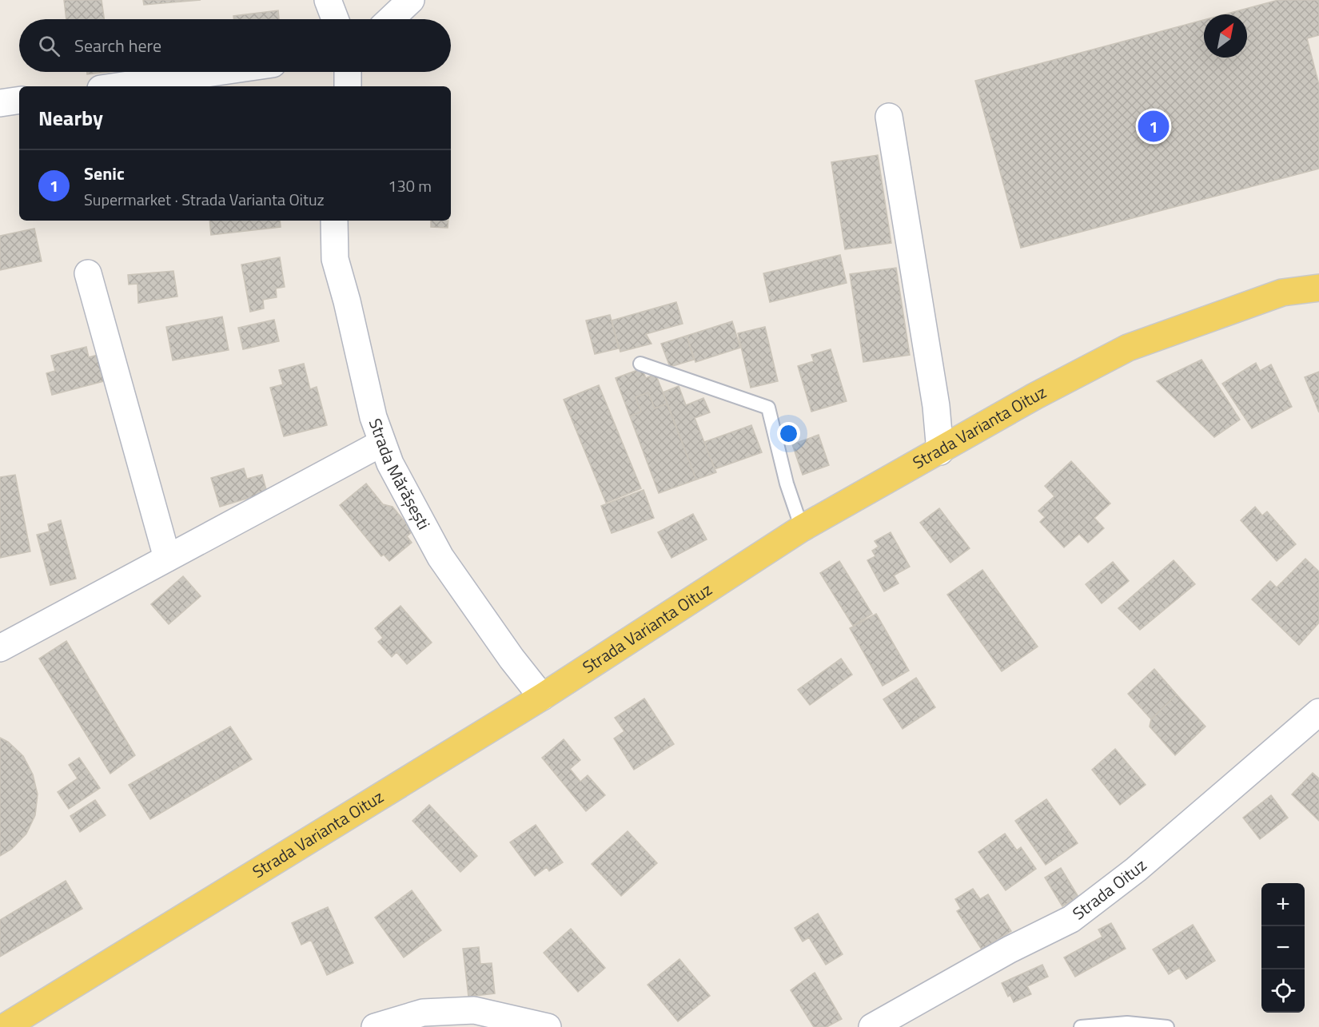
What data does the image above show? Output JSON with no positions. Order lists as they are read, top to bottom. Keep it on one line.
{"streets":{"main road":["Strada Varianta Oituz"],"street":["Strada Mărășești","Strada Oituz"]},"crossings":[["Strada Varianta Oituz","Strada Mărășești"]],"north":"top right","page":{"search":"Search here","heading":"Nearby","pins":"1","list":[{"mark":"1","name":"Senic","note":"Supermarket · Strada Varianta Oituz","value":"130 m"}],"map_buttons":["+","−"]}}
